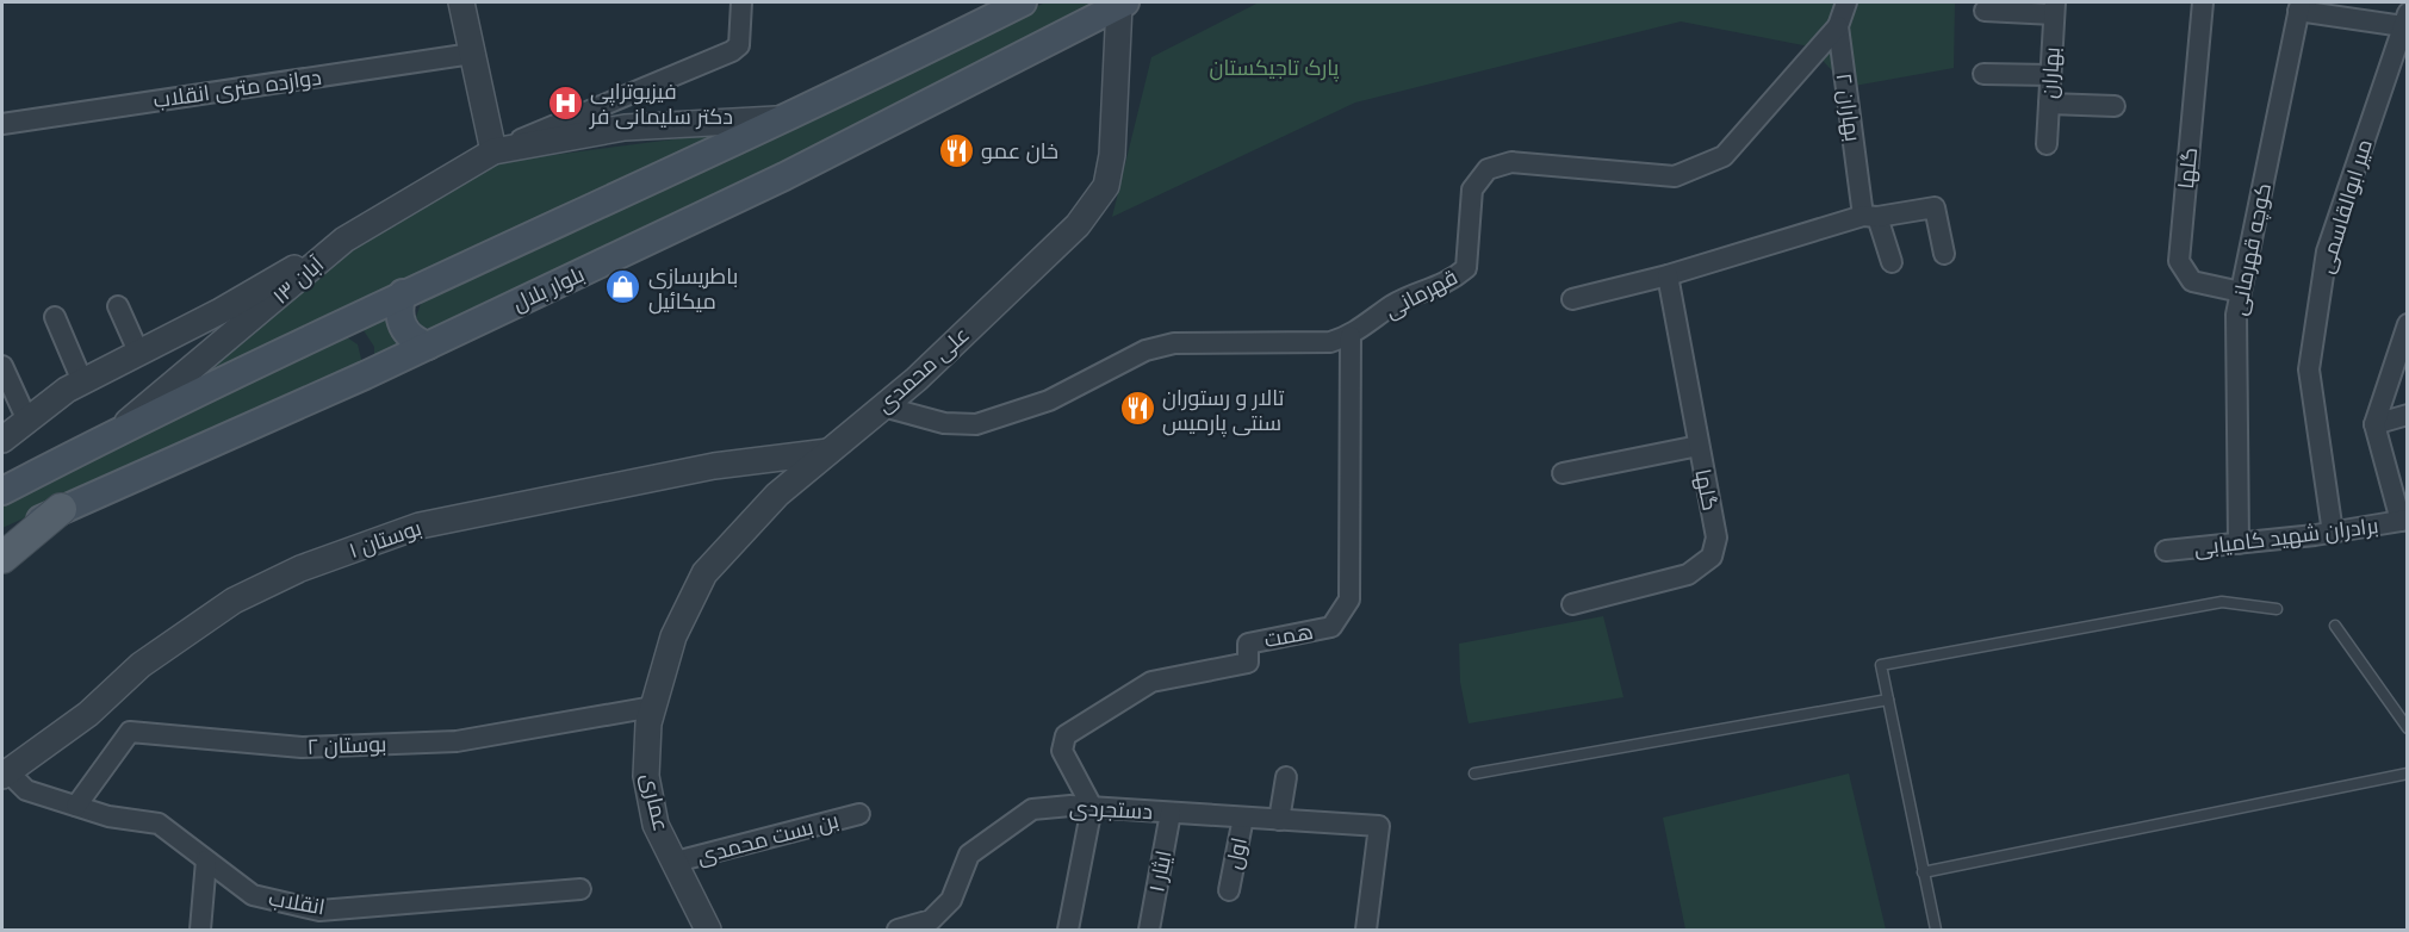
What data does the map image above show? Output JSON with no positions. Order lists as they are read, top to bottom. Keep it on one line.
{"streets":{"main road":["بلوار بلال"],"street":["بهاران","دوازده متری انقلاب","بهاران ۲","گلها","میر ابوالقاسمی","کوچه قهرمانی","۱۳ آبان","قهرمانی","علی محمدی","برادران شهید کامیابی","بوستان ۱","همت","بوستان ۲","عماری","دستجردی","بن بست محمدی","اول","۱ ایثار","انقلاب"]},"crossings":[["بهاران ۲","قهرمانی"],["گلها","کوچه قهرمانی"],["میر ابوالقاسمی","برادران شهید کامیابی"],["کوچه قهرمانی","برادران شهید کامیابی"],["بلوار بلال","علی محمدی"],["قهرمانی","علی محمدی"],["قهرمانی","همت"],["علی محمدی","بوستان ۱"],["علی محمدی","بوستان ۲"],["علی محمدی","عماری"],["بوستان ۱","انقلاب"],["همت","دستجردی"],["بوستان ۲","عماری"],["بوستان ۲","انقلاب"],["عماری","بن بست محمدی"],["دستجردی","اول"],["دستجردی","۱ ایثار"]],"parks":["پارک تاجیکستان"],"places":{"hospital":["فیزیوتراپی دکتر سلیمانی فر"],"restaurant":["خان عمو","تالار و رستوران سنتی پارمیس"],"shop":["باطریسازی میکائیل"]}}
